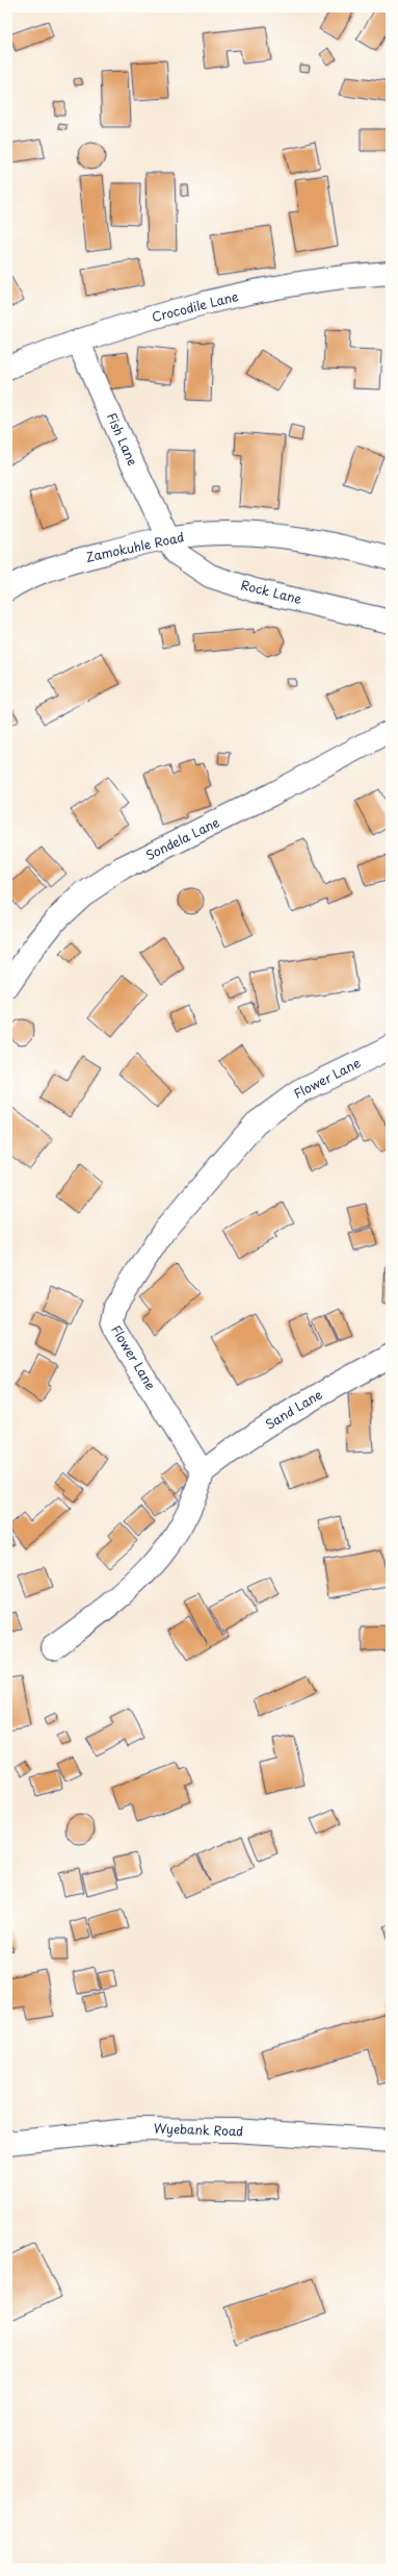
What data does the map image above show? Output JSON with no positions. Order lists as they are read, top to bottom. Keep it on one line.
{"streets":{"street":["Crocodile Lane","Fish Lane","Zamokuhle Road","Rock Lane","Sondela Lane","Flower Lane","Sand Lane","Wyebank Road"]},"crossings":[["Crocodile Lane","Fish Lane"],["Fish Lane","Zamokuhle Road"],["Fish Lane","Rock Lane"],["Zamokuhle Road","Rock Lane"],["Flower Lane","Sand Lane"]]}
